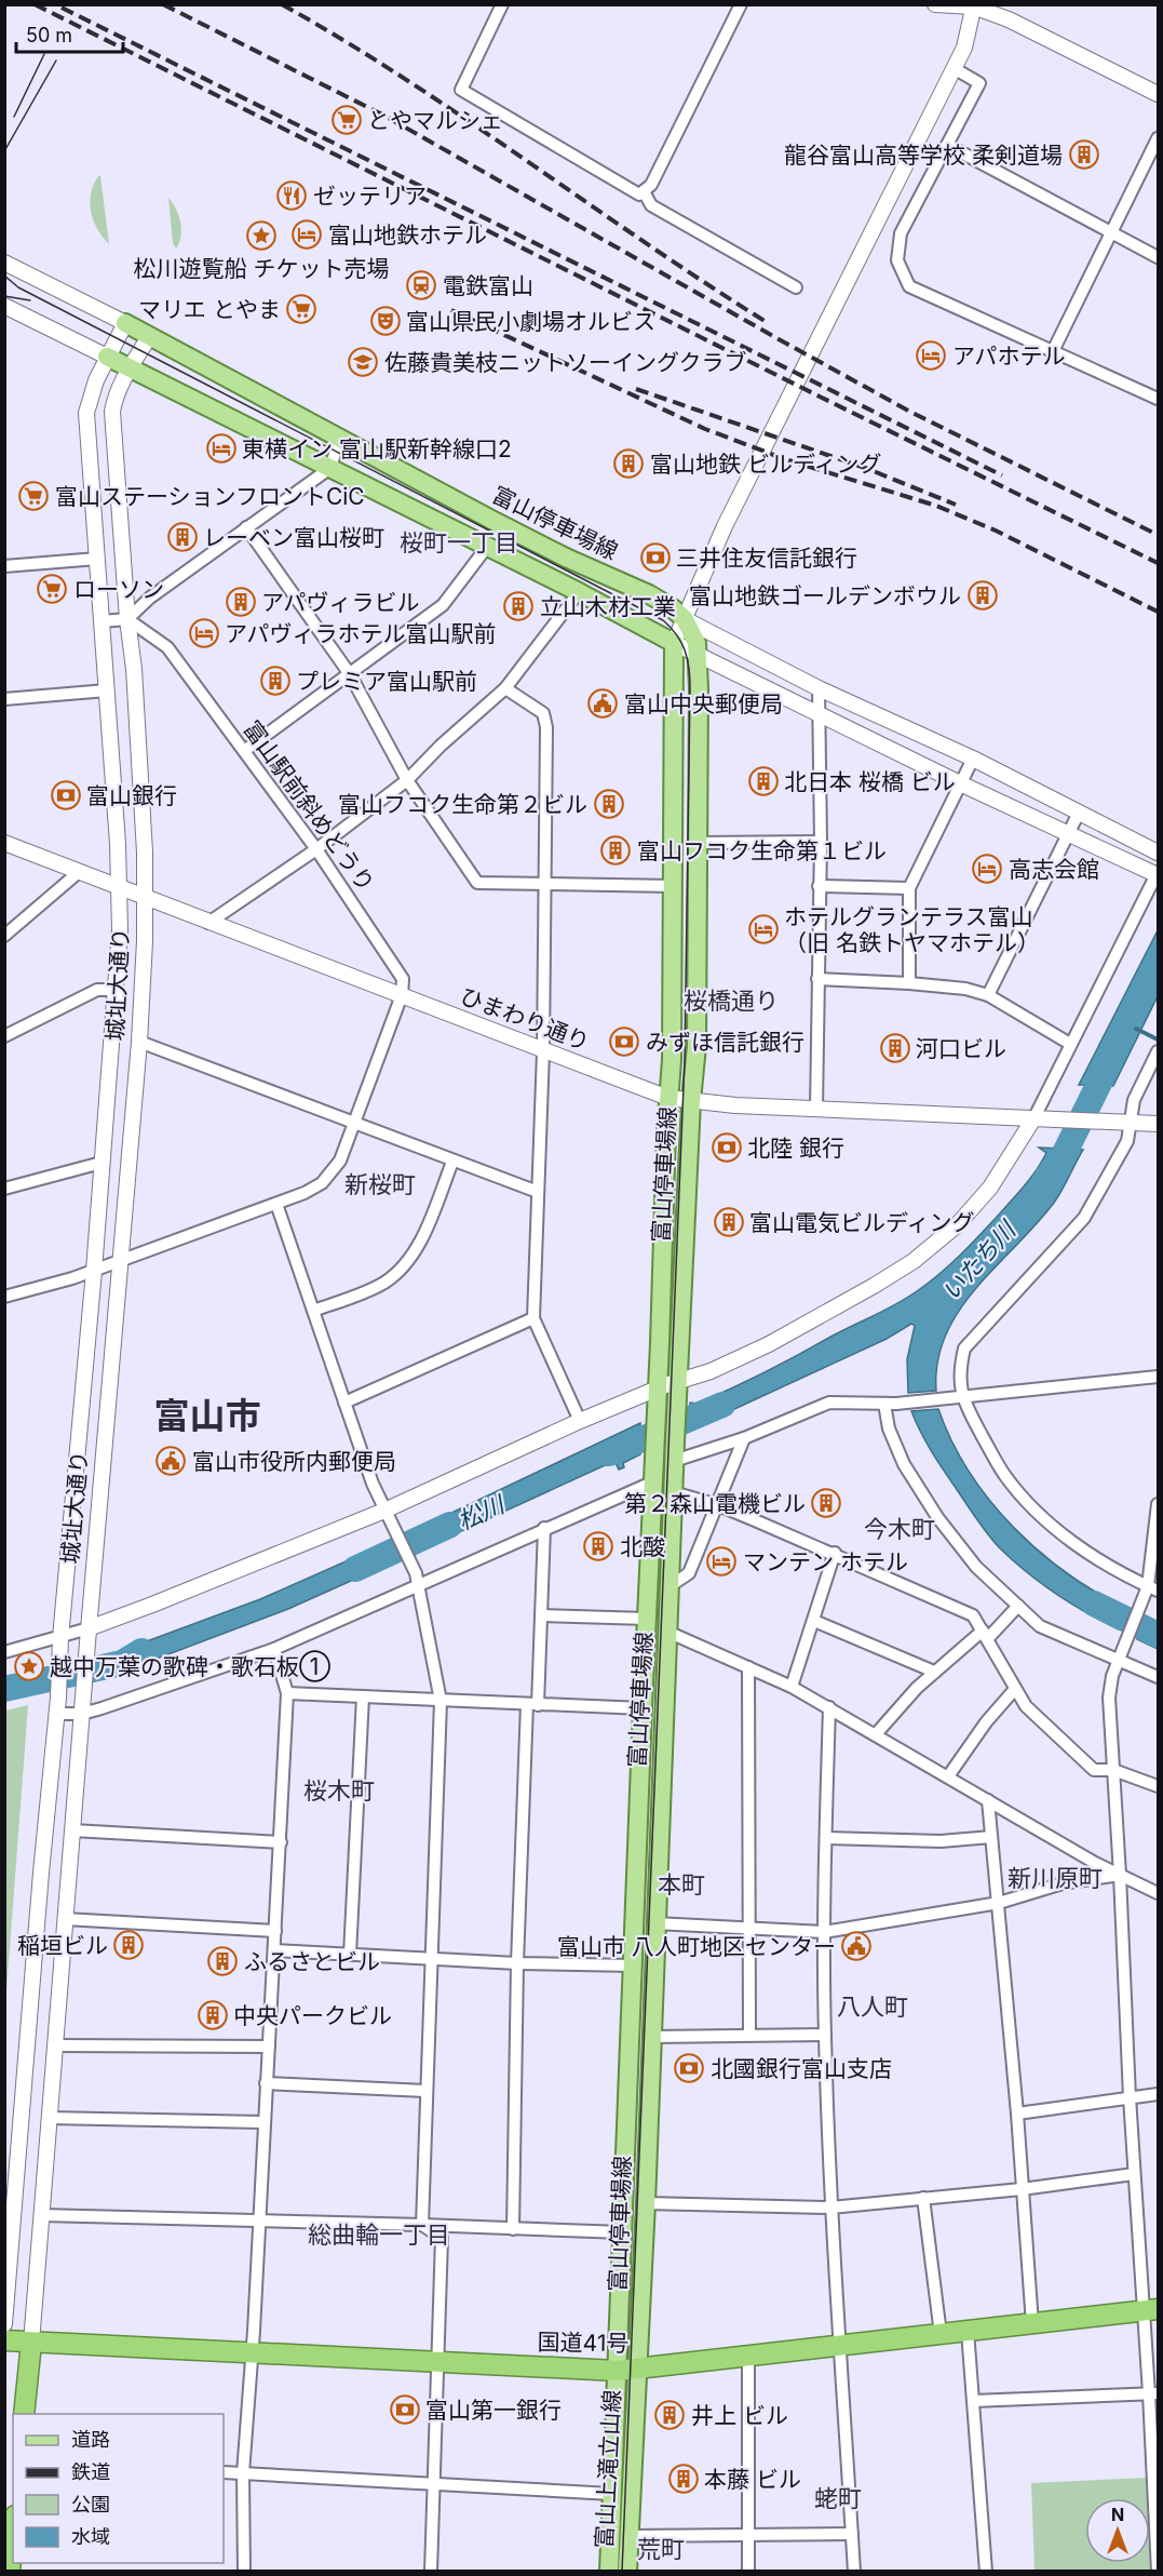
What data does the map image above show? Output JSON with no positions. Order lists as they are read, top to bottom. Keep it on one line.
{"streets":{"highway":["国道41号"],"main road":["富山停車場線","富山上滝立山線"],"street":["富山駅前斜めどうり","城址大通り","ひまわり通り"]},"crossings":[["富山停車場線","城址大通り"],["富山停車場線","ひまわり通り"],["富山停車場線","国道41号"],["富山停車場線","富山上滝立山線"],["富山駅前斜めどうり","城址大通り"],["富山駅前斜めどうり","ひまわり通り"],["城址大通り","ひまわり通り"],["城址大通り","国道41号"],["国道41号","富山上滝立山線"]],"districts":["桜町一丁目","桜橋通り","新桜町","富山市","今木町","桜木町","新川原町","本町","八人町","総曲輪一丁目","蛯町","荒町"],"water":["いたち川","松川"],"places":{"supermarket":["とやマルシェ","マリエ とやま","富山ステーションフロントCiC","ローソン"],"building":["龍谷富山高等学校 柔剣道場","富山地鉄 ビルディング","レーベン富山桜町","富山地鉄ゴールデンボウル","アパヴィラビル","立山木材工業","プレミア富山駅前","北日本 桜橋 ビル","富山フコク生命第２ビル","富山フコク生命第１ビル","河口ビル","富山電気ビルディング","第２森山電機ビル","北酸","稲垣ビル","ふるさとビル","中央パークビル","井上 ビル","本藤 ビル"],"restaurant":["ゼッテリア"],"hotel":["富山地鉄ホテル","アパホテル","東横イン 富山駅新幹線口2","アパヴィラホテル富山駅前","高志会館","ホテルグランテラス富山 （旧 名鉄トヤマホテル）","マンテン ホテル"],"place":["松川遊覧船 チケット売場","越中万葉の歌碑・歌石板①"],"station":["電鉄富山"],"theatre":["富山県民小劇場オルビス"],"school or university":["佐藤貴美枝ニットソーイングクラブ"],"bank":["三井住友信託銀行","富山銀行","みずほ信託銀行","北陸 銀行","北國銀行富山支店","富山第一銀行"],"public building":["富山中央郵便局","富山市役所内郵便局","富山市 八人町地区センター"]},"legend":["道路","鉄道","公園","水域"],"scale_bar":"50 m","north":"top"}
